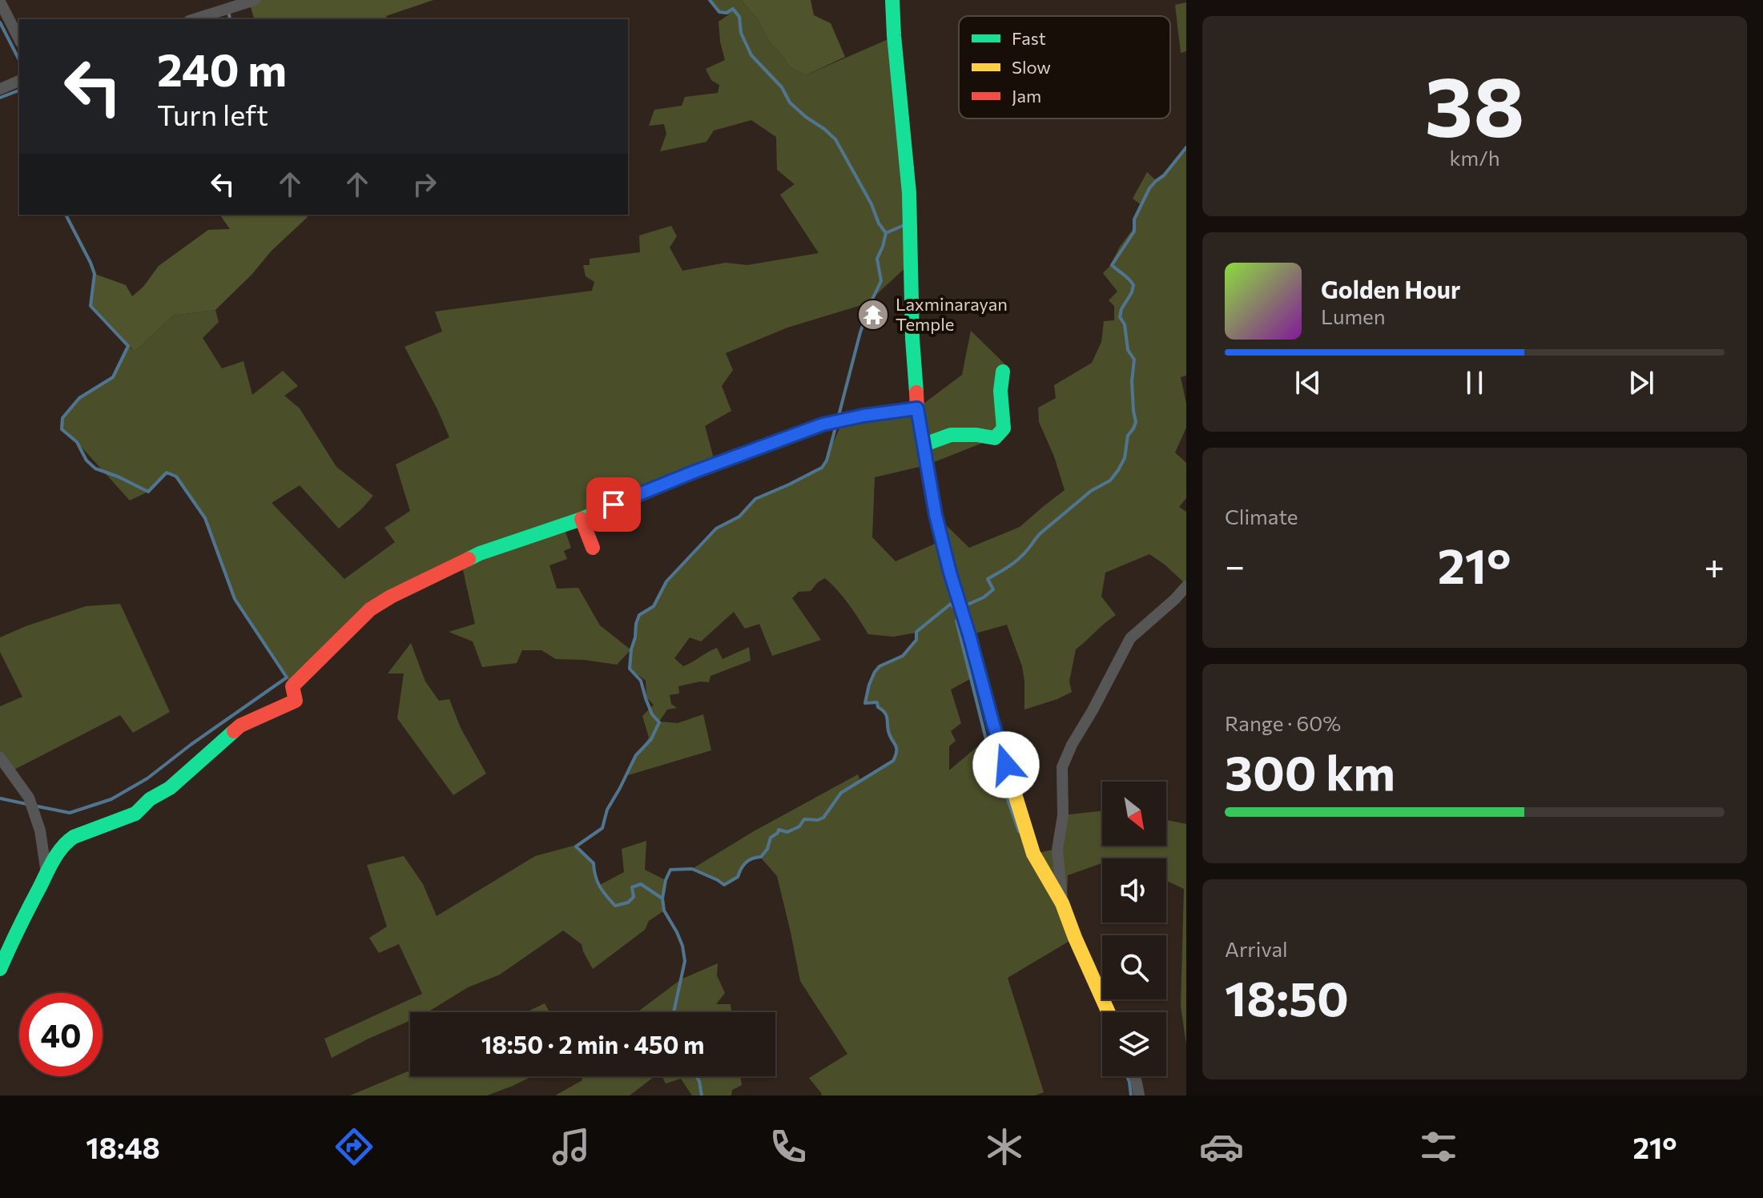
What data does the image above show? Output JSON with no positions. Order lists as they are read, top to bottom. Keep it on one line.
{"places":{"temple":["Laxminarayan Temple"]},"legend":["Fast","Slow","Jam"],"north":"bottom right","page":{"tile":[["38","km/h"],"Climate",["Range · 60%","300 km"],["Arrival","18:50"]],"turn":["240 m","Turn left"],"song":["Golden Hour","Lumen"],"heat":["−","21°","+"],"limit":"40","trip":"18:50 · 2 min · 450 m","tabs":["18:48","21°"]}}
